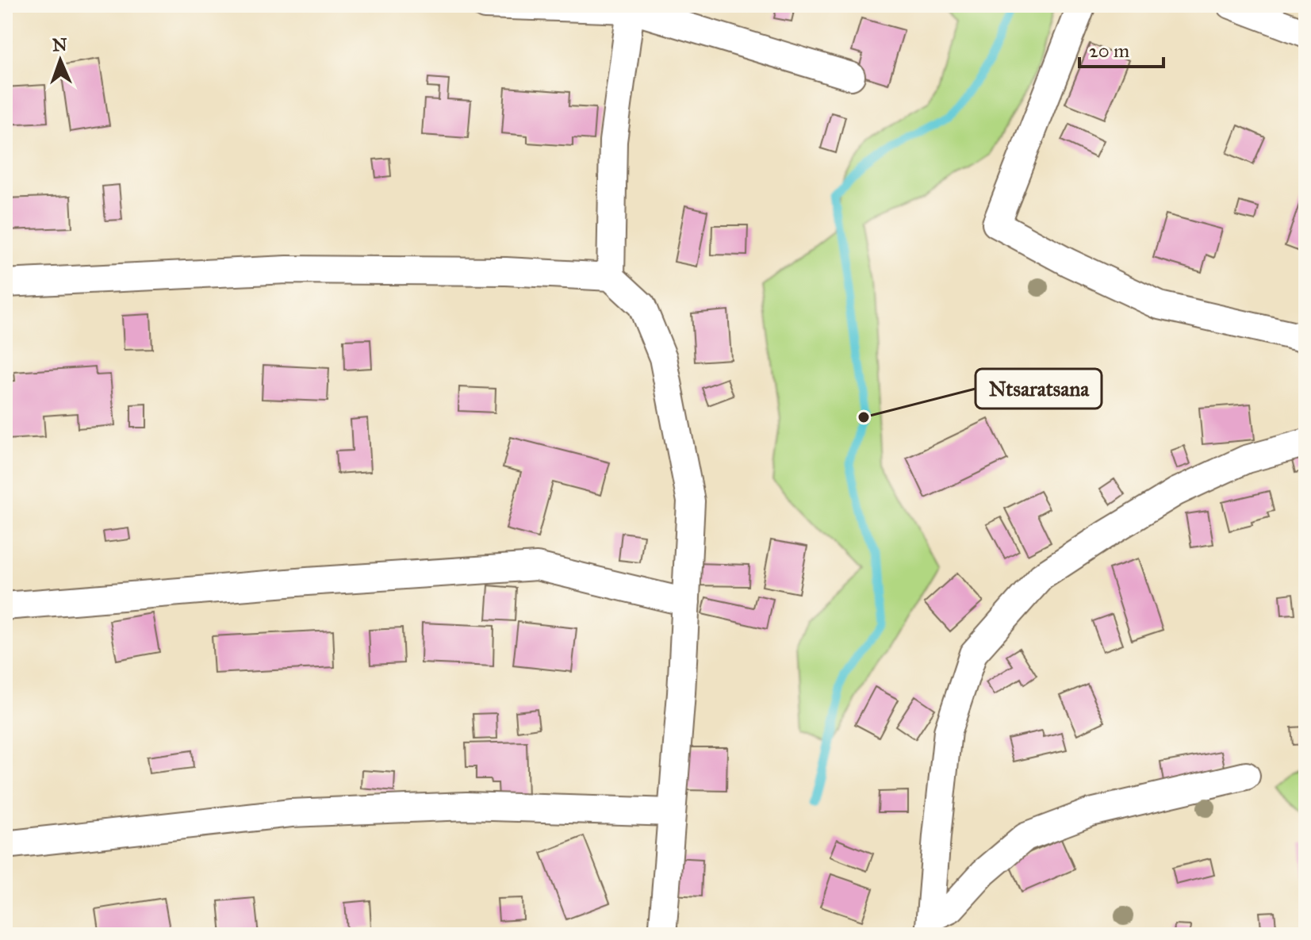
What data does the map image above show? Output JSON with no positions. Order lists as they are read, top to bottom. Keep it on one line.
{"places":["Ntsaratsana"],"scale_bar":"20 m","north":"top"}
